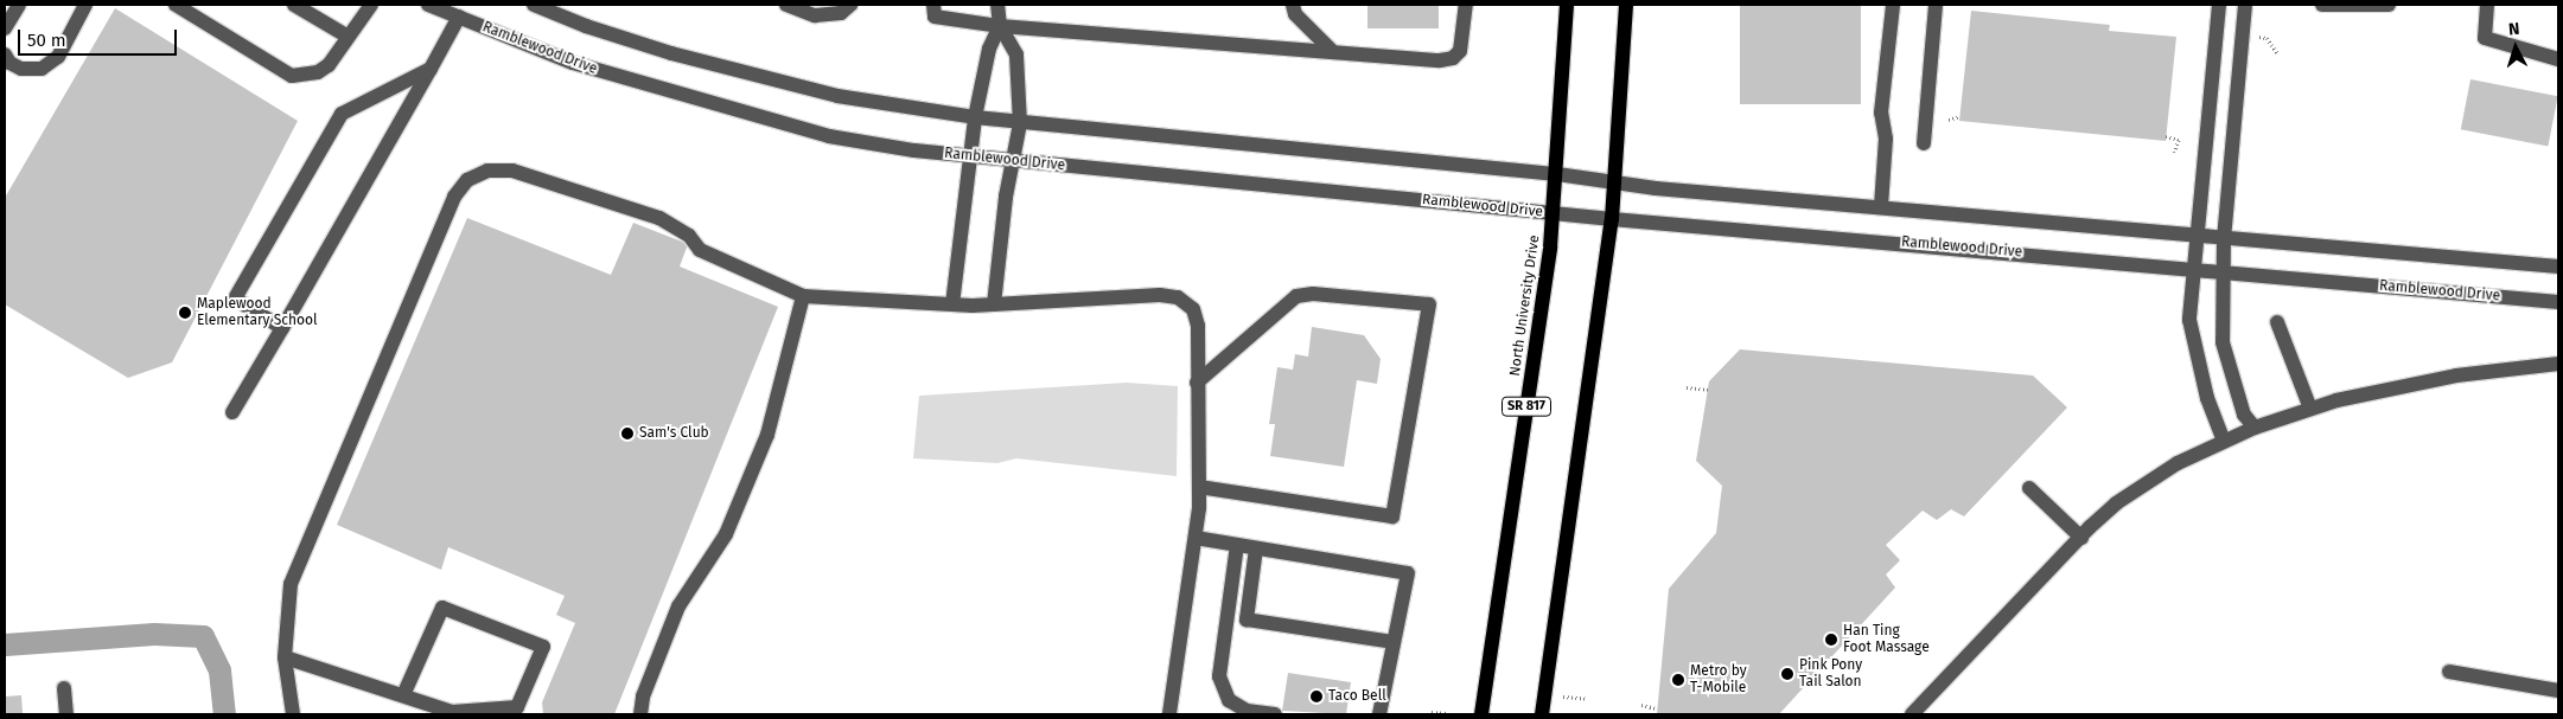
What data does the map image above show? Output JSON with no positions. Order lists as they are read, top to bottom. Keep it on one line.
{"streets":{"main road":["North University Drive","SR 817"],"street":["Ramblewood Drive"]},"crossings":[["Ramblewood Drive","North University Drive"]],"places":["Maplewood Elementary School","Sam's Club","Han Ting Foot Massage","Pink Pony Tail Salon","Metro by T-Mobile","Taco Bell"],"scale_bar":"50 m","north":"top"}
